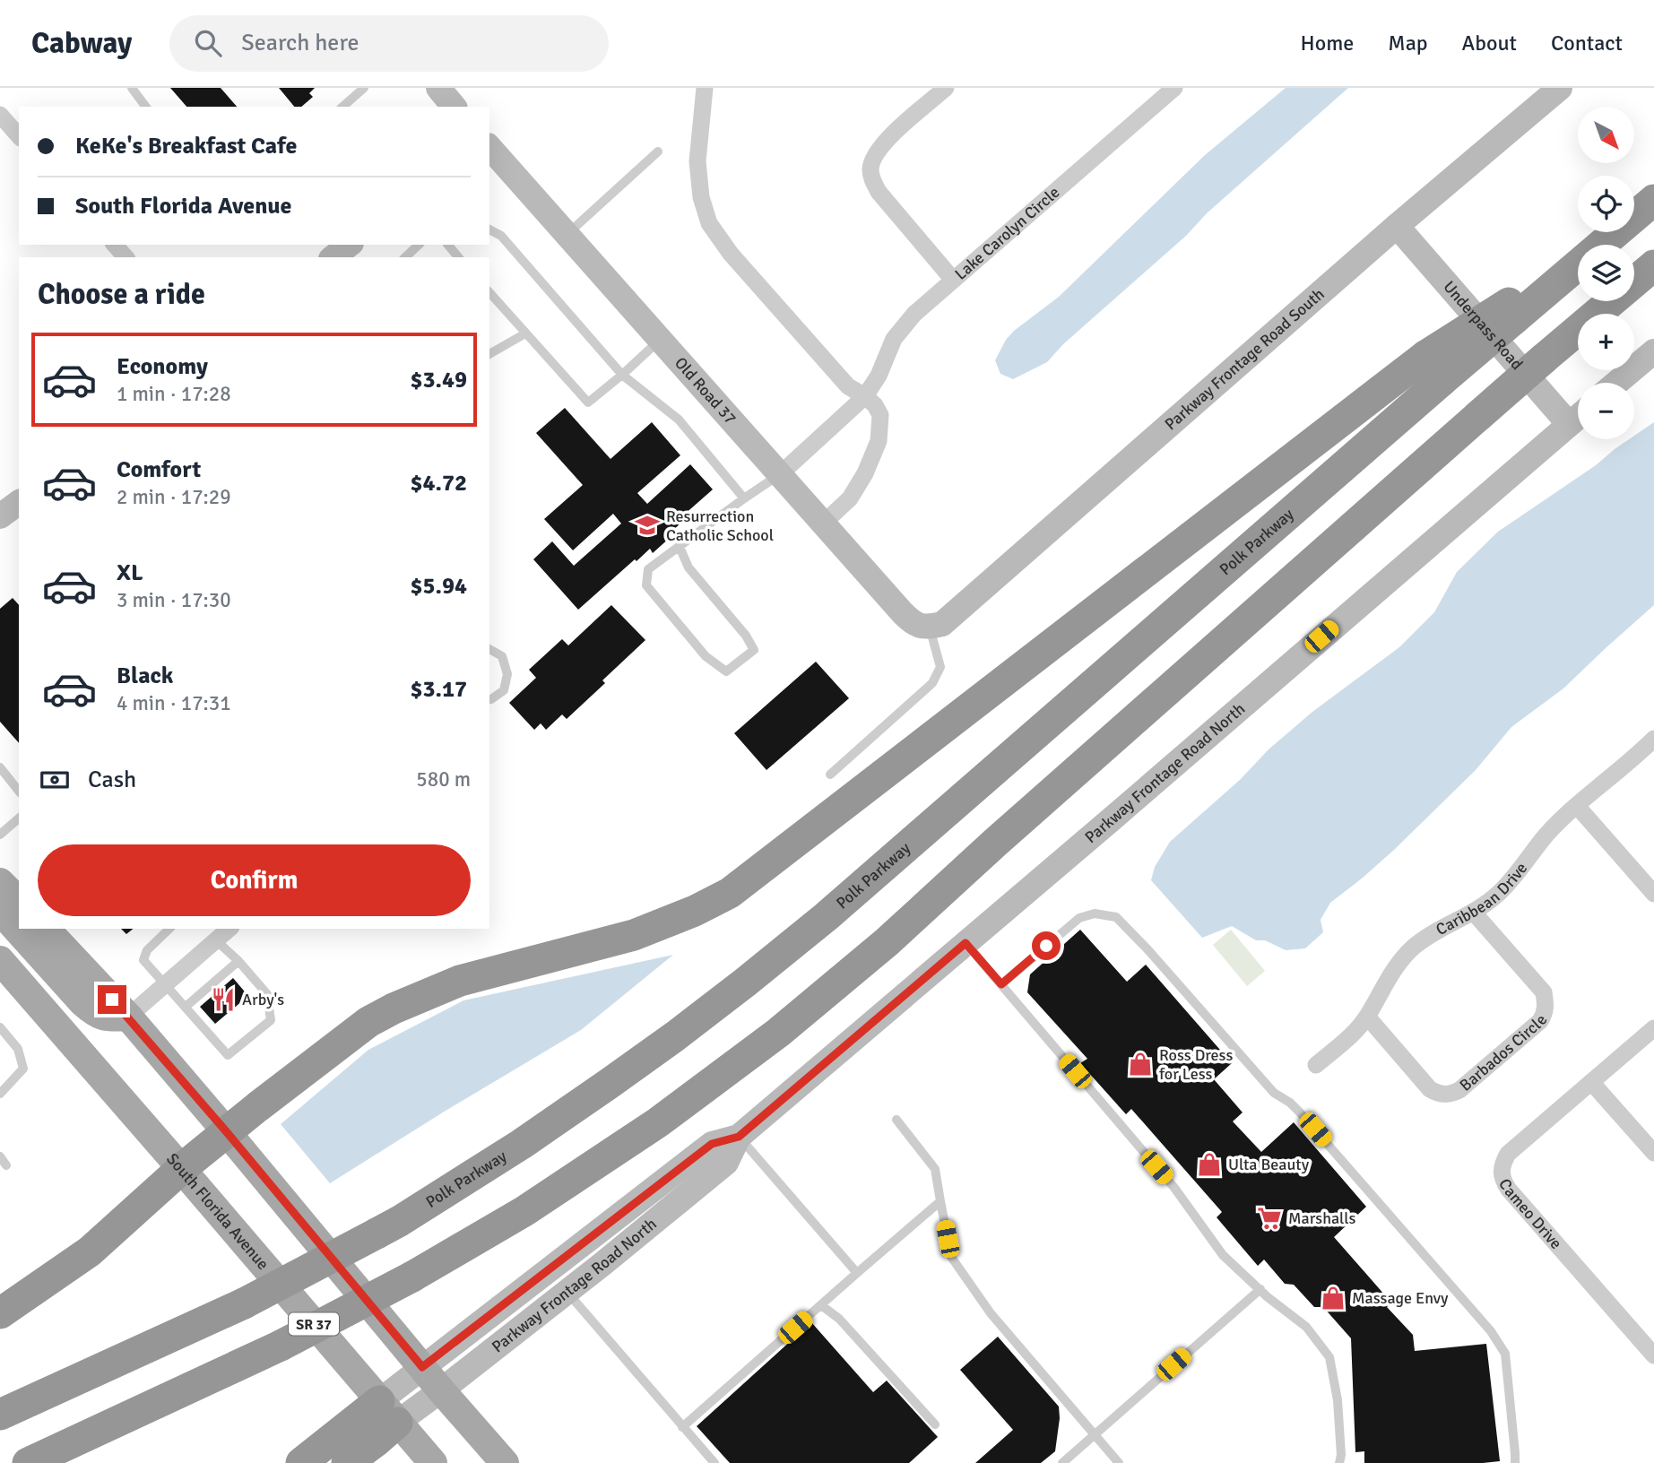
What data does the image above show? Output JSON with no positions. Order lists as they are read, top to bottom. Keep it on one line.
{"streets":{"highway":["Polk Parkway"],"main road":["Underpass Road","Parkway Frontage Road South","Old Road 37","Parkway Frontage Road North","South Florida Avenue","SR 37"],"street":["Lake Carolyn Circle","Caribbean Drive","Barbados Circle","Cameo Drive"]},"crossings":[["Lake Carolyn Circle","Old Road 37"],["Underpass Road","Parkway Frontage Road South"],["Underpass Road","Parkway Frontage Road North"],["Parkway Frontage Road South","Old Road 37"],["Parkway Frontage Road North","South Florida Avenue"],["Caribbean Drive","Barbados Circle"]],"places":{"school or university":["Resurrection Catholic School"],"restaurant":["Arby's"],"shop":["Ross Dress for Less","Ulta Beauty","Massage Envy"],"supermarket":["Marshalls"]},"north":"bottom right","page":{"header":"Cabway","search":"Search here","nav":["Home","Map","About","Contact"],"map_buttons":["+","−"],"banner":["KeKe's Breakfast Cafe","South Florida Avenue"],"heading":"Choose a ride","list":[{"name":"Economy","note":"1 min · 17:28","value":"$3.49"},{"name":"Comfort","note":"2 min · 17:29","value":"$4.72"},{"name":"XL","note":"3 min · 17:30","value":"$5.94"},{"name":"Black","note":"4 min · 17:31","value":"$3.17"}],"pay":["Cash","580 m"],"buttons":"Confirm"}}
